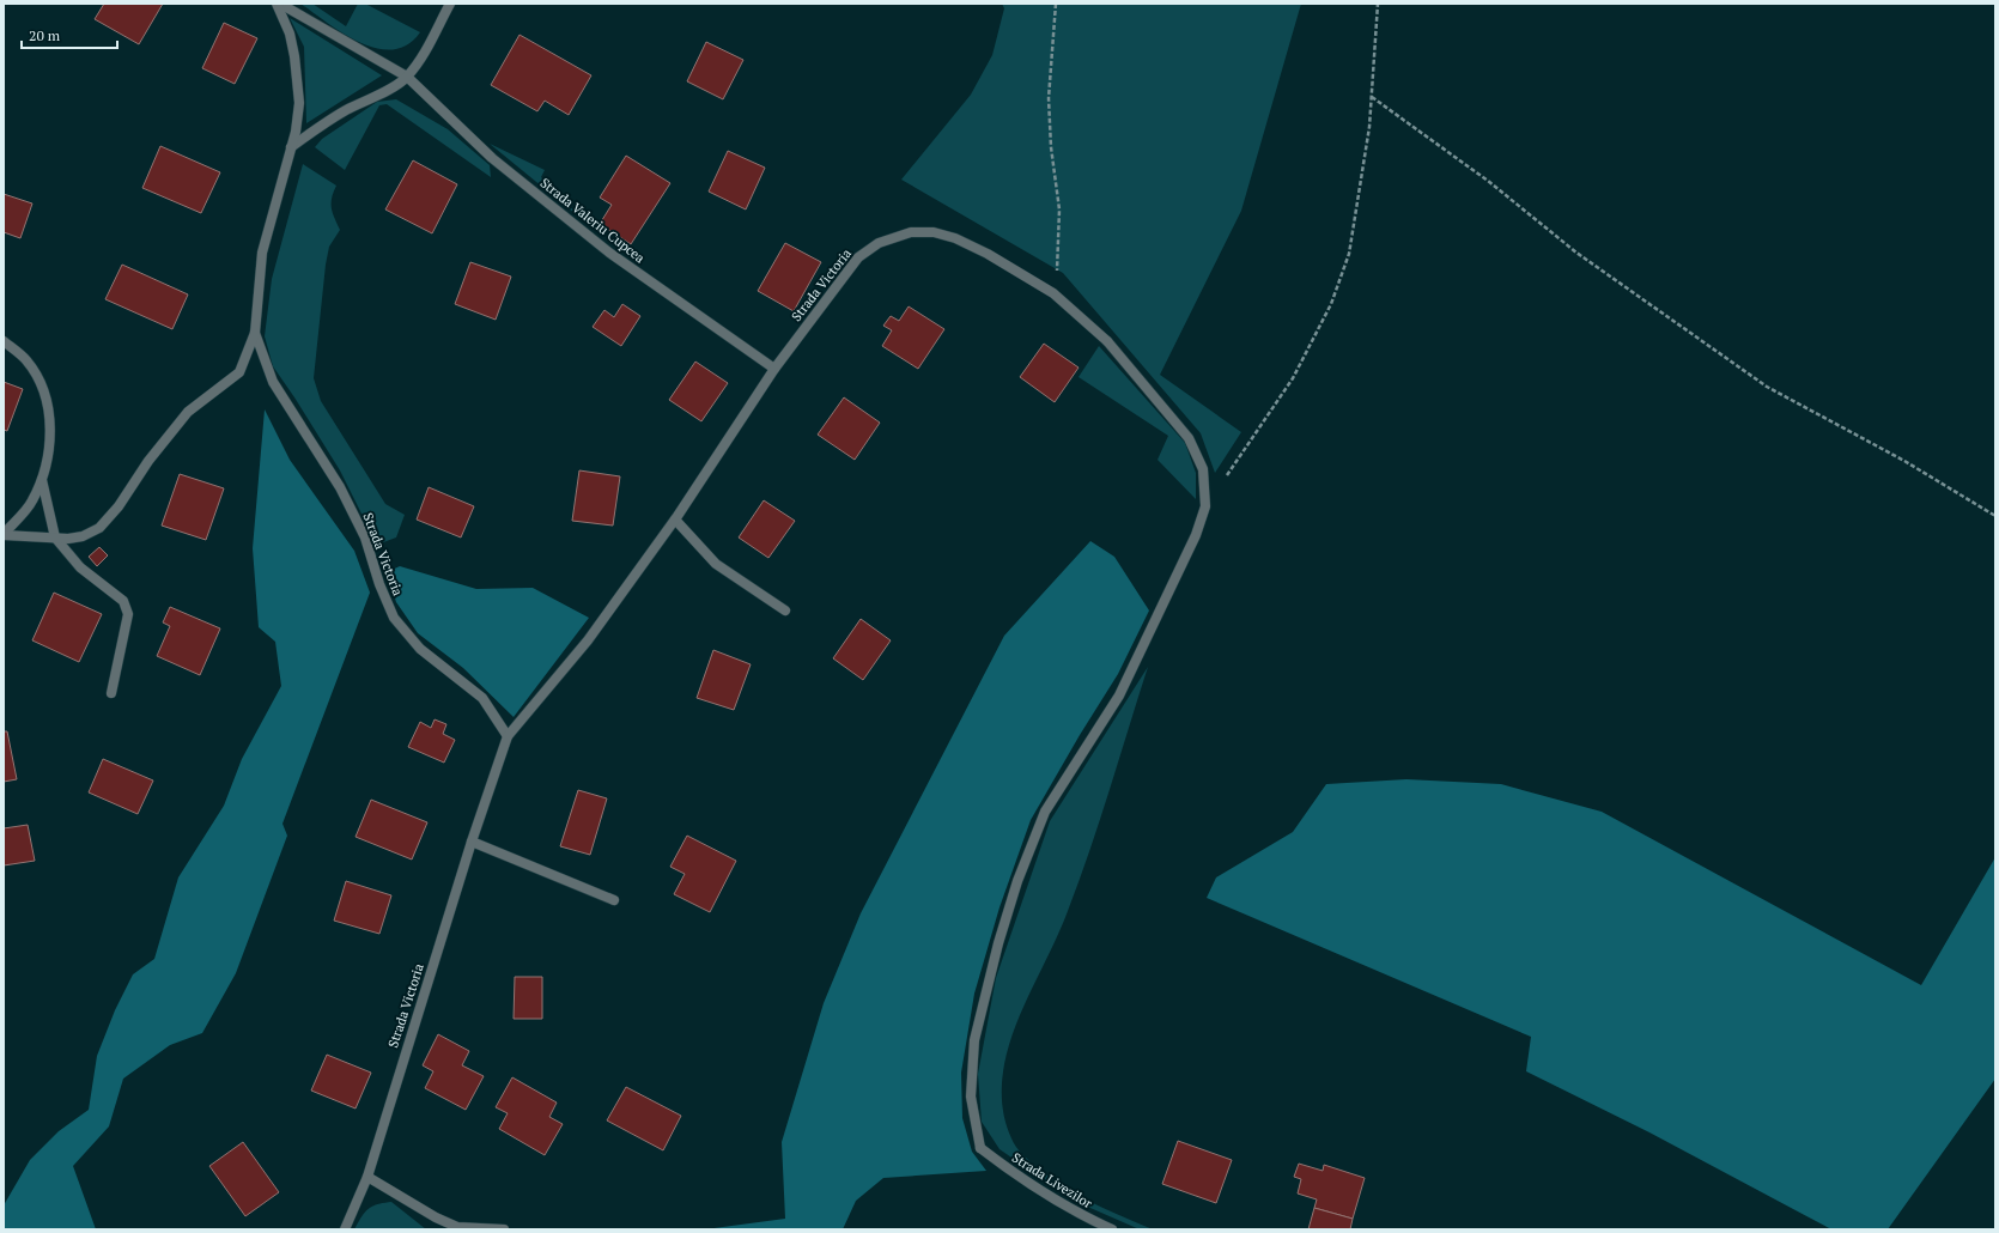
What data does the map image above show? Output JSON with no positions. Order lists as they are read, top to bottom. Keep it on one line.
{"streets":{"street":["Strada Valeriu Cupcea","Strada Victoria","Strada Livezilor"]},"crossings":[["Strada Valeriu Cupcea","Strada Victoria"],["Strada Victoria","Strada Livezilor"]],"scale_bar":"20 m"}
